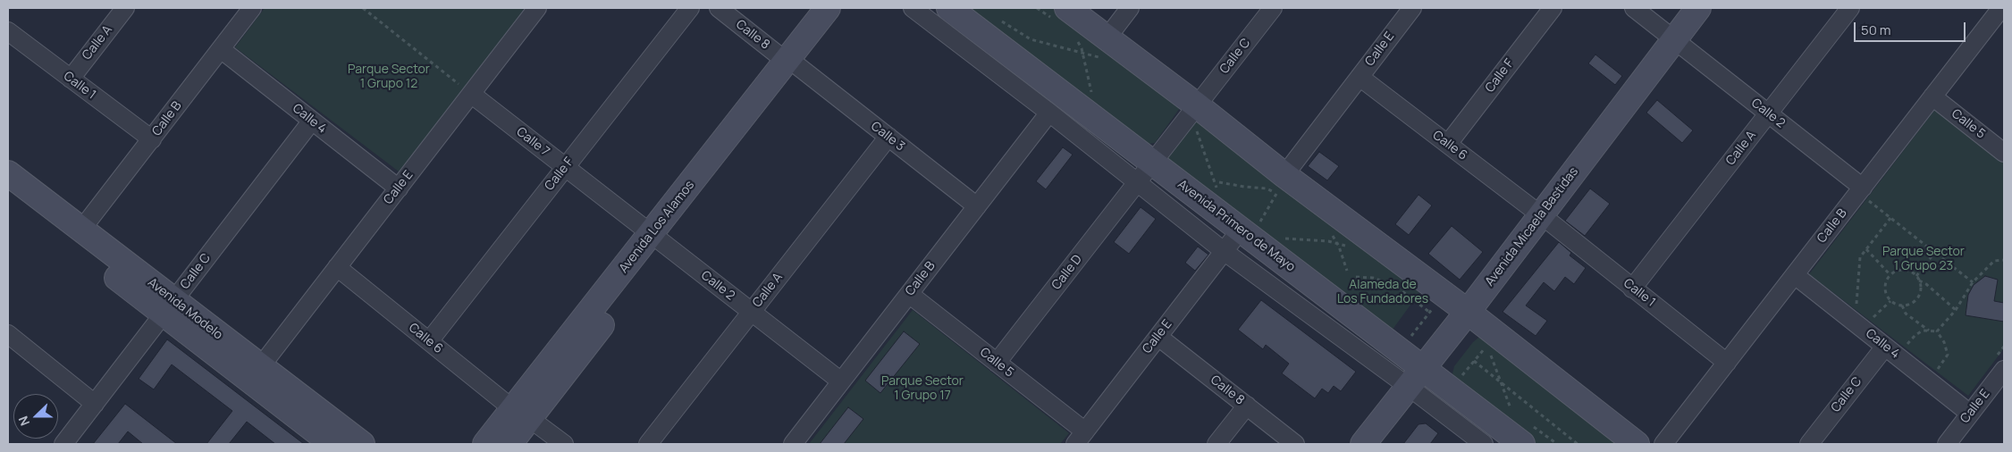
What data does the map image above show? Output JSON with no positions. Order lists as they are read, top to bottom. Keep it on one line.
{"streets":{"street":["Calle 8","Calle A","Calle E","Calle C","Calle F","Calle 1","Calle 2","Calle B","Calle 4","Calle 5","Calle 3","Calle 7","Calle 6","Avenida Primero de Mayo","Avenida Los Alamos","Avenida Micaela Bastidas","Calle D","Avenida Modelo"]},"crossings":[["Calle 8","Calle E"],["Calle 8","Calle 3"],["Calle 8","Avenida Los Alamos"],["Calle A","Calle 1"],["Calle A","Calle 2"],["Calle A","Calle 3"],["Calle E","Calle 4"],["Calle E","Calle 5"],["Calle E","Calle 7"],["Calle E","Calle 6"],["Calle E","Avenida Primero de Mayo"],["Calle E","Avenida Modelo"],["Calle C","Calle 4"],["Calle C","Avenida Primero de Mayo"],["Calle C","Calle D"],["Calle C","Avenida Modelo"],["Calle F","Calle 7"],["Calle F","Calle 6"],["Calle 1","Calle B"],["Calle 1","Calle 6"],["Calle 1","Avenida Micaela Bastidas"],["Calle 2","Calle B"],["Calle 2","Calle 7"],["Calle 2","Avenida Los Alamos"],["Calle 2","Avenida Micaela Bastidas"],["Calle B","Calle 4"],["Calle B","Calle 5"],["Calle B","Calle 3"],["Calle B","Avenida Primero de Mayo"],["Calle B","Avenida Modelo"],["Calle 5","Calle D"],["Calle 3","Avenida Los Alamos"],["Calle 7","Avenida Los Alamos"],["Calle 6","Avenida Los Alamos"],["Calle 6","Avenida Micaela Bastidas"],["Avenida Primero de Mayo","Avenida Micaela Bastidas"],["Avenida Primero de Mayo","Calle D"]],"parks":["Parque Sector 1 Grupo 12","Parque Sector 1 Grupo 23","Alameda de Los Fundadores","Parque Sector 1 Grupo 17"],"scale_bar":"50 m","north":"left"}
